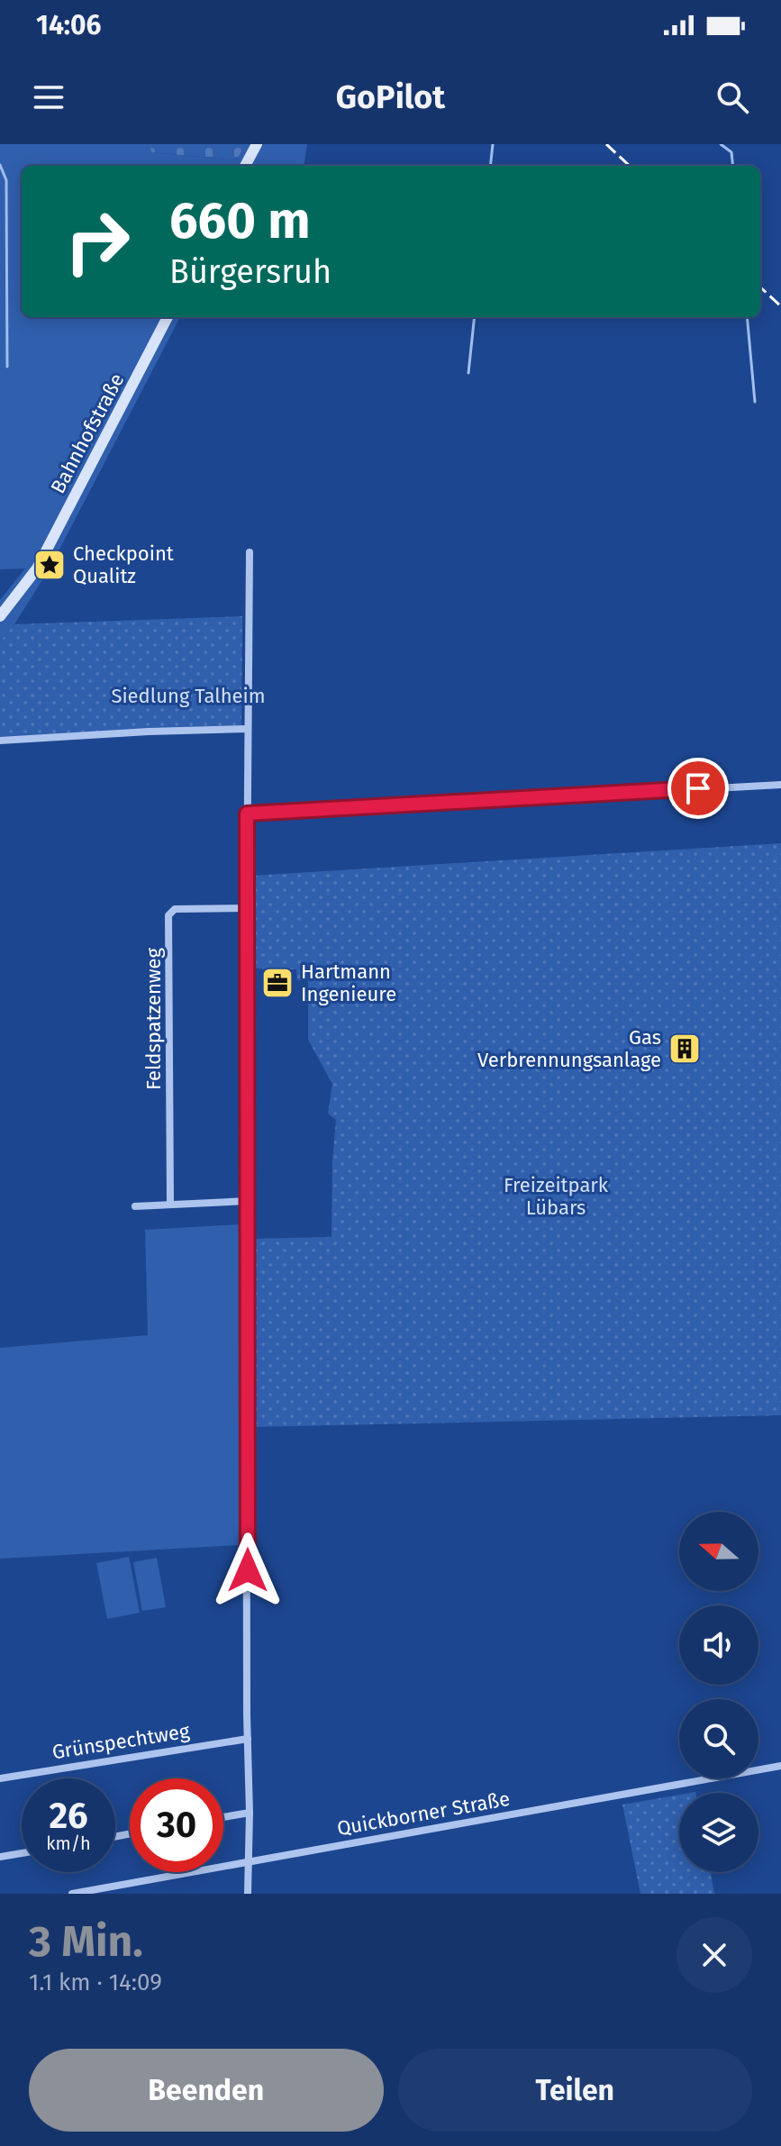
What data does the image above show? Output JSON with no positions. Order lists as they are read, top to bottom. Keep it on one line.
{"streets":{"street":["Bahnhofstraße","Feldspatzenweg","Grünspechtweg","Quickborner Straße"]},"parks":["Siedlung Talheim","Freizeitpark Lübars"],"places":{"place":["Checkpoint Qualitz"],"office":["Hartmann Ingenieure"],"building":["Gas Verbrennungsanlage"]},"north":"left","page":{"status":"14:06","header":"GoPilot","turn":["660 m","Bürgersruh"],"speed":"26 km/h","limit":"30","heading":["3 Min.","1.1 km · 14:09"],"buttons":["Beenden","Teilen"]}}
